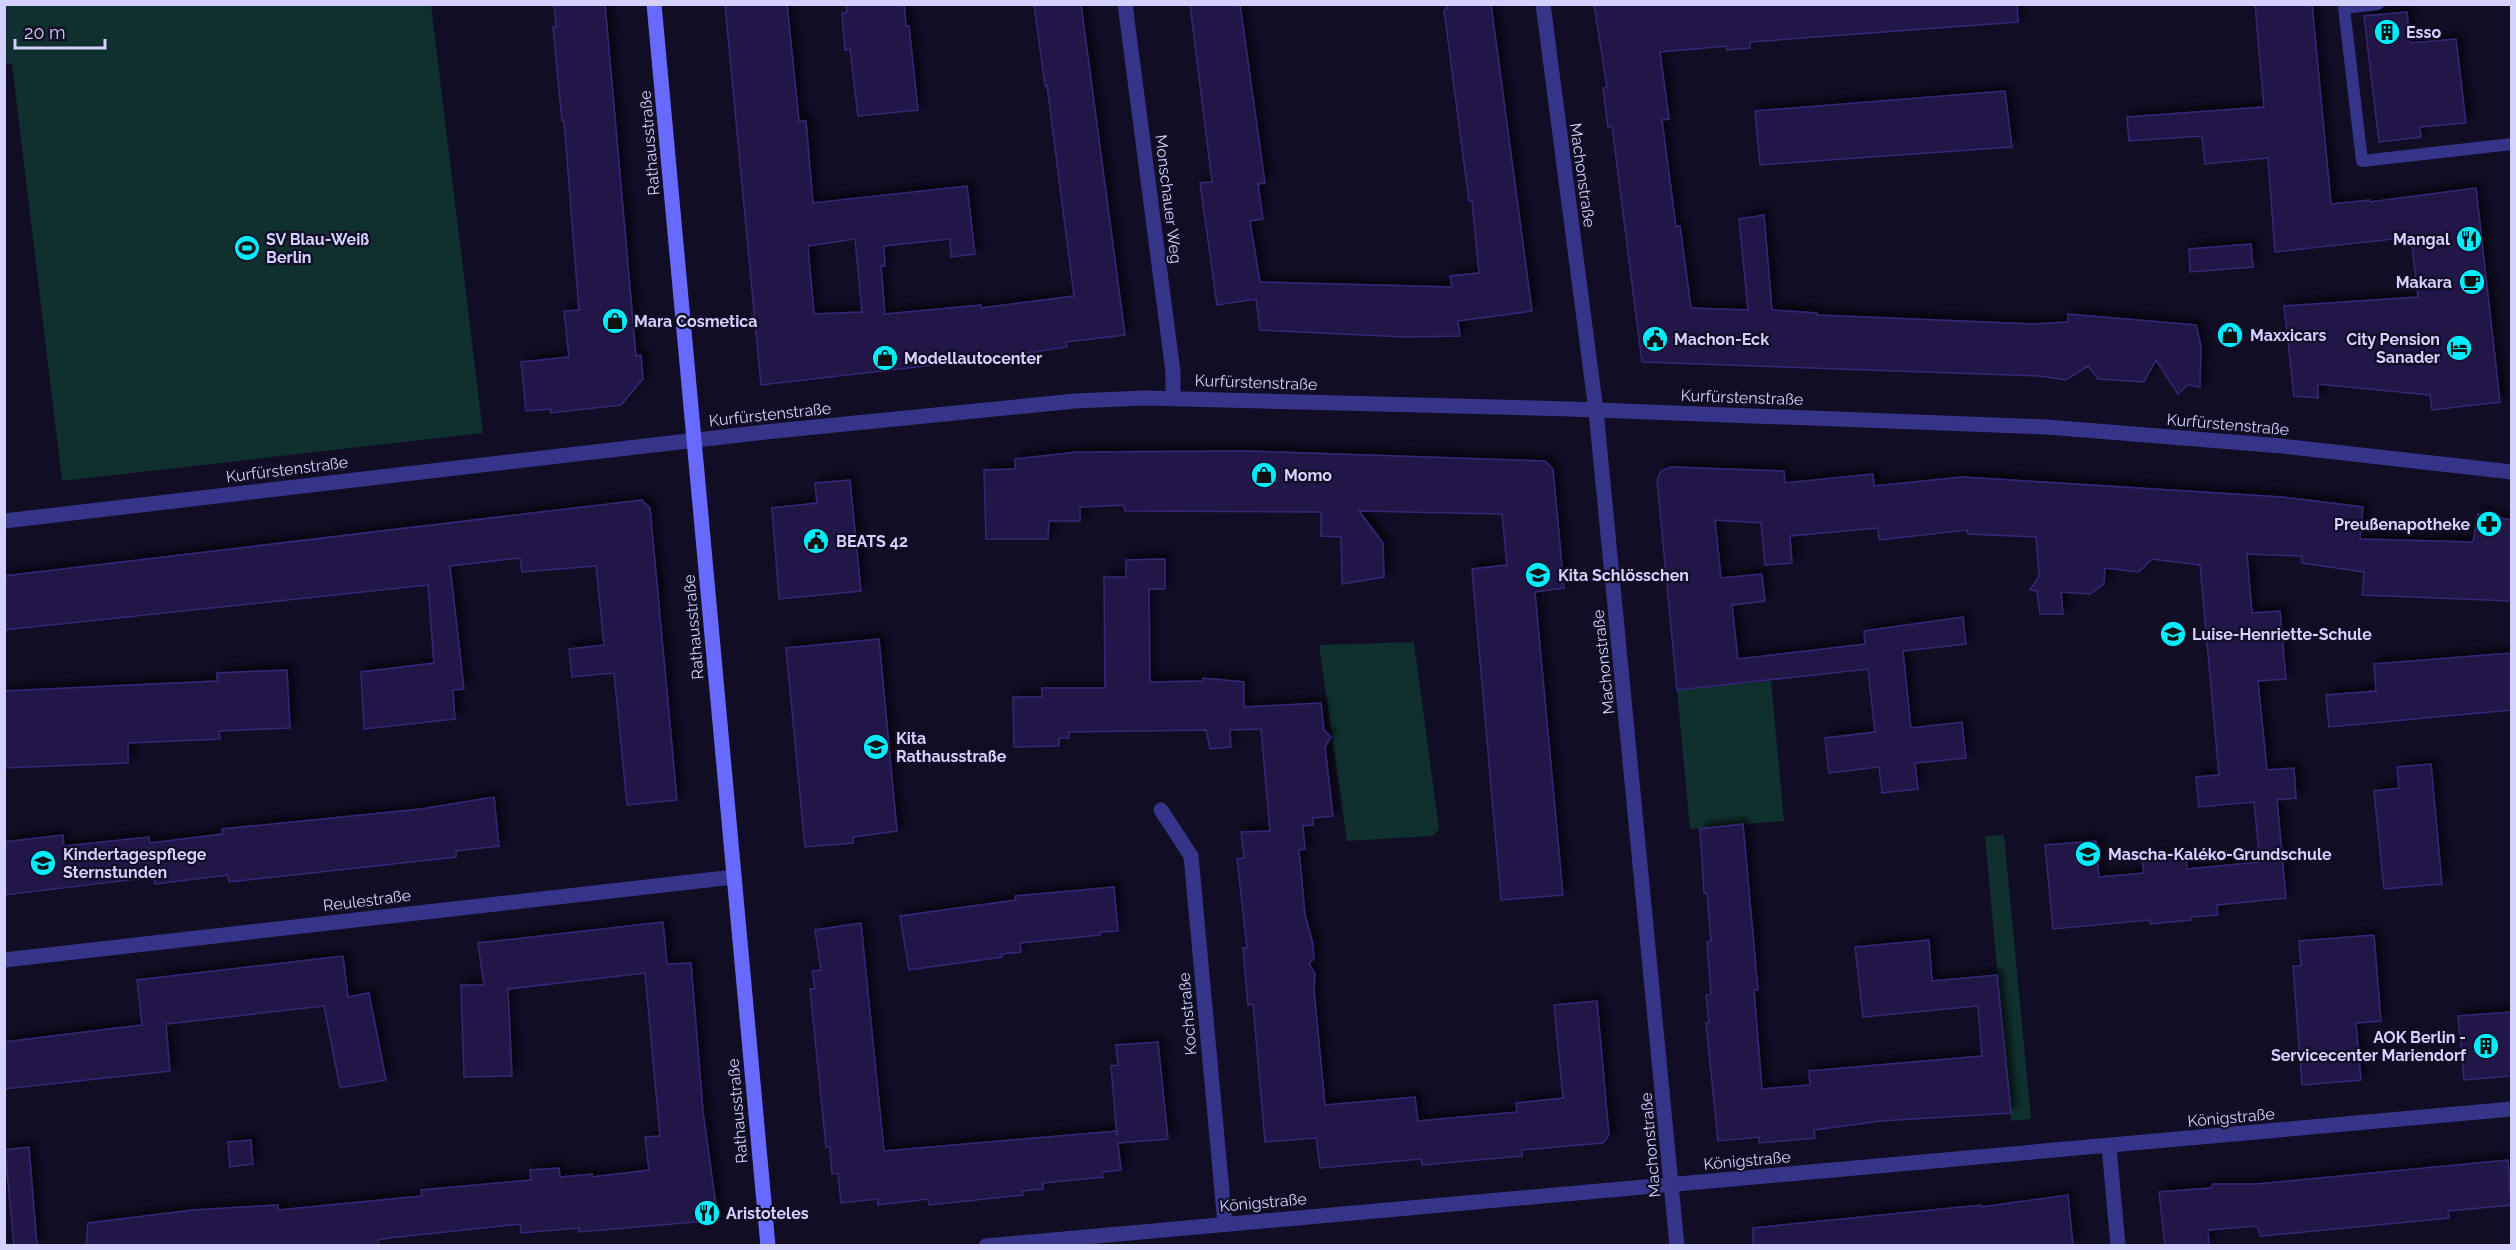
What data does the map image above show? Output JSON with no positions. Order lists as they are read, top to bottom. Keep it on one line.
{"streets":{"main road":["Rathausstraße"],"street":["Machonstraße","Monschauer Weg","Kurfürstenstraße","Reulestraße","Kochstraße","Königstraße"]},"crossings":[["Rathausstraße","Kurfürstenstraße"],["Rathausstraße","Reulestraße"],["Machonstraße","Kurfürstenstraße"],["Machonstraße","Königstraße"],["Monschauer Weg","Kurfürstenstraße"],["Kochstraße","Königstraße"]],"places":{"building":["Esso","AOK Berlin - Servicecenter Mariendorf"],"restaurant":["Mangal","Aristoteles"],"sports":["SV Blau-Weiß Berlin"],"cafe":["Makara"],"shop":["Mara Cosmetica","Maxxicars","Modellautocenter","Momo"],"public building":["Machon-Eck","BEATS 42"],"hotel":["City Pension Sanader"],"pharmacy":["Preußenapotheke"],"school or university":["Kita Schlösschen","Luise-Henriette-Schule","Kita Rathausstraße","Mascha-Kaléko-Grundschule","Kindertagespflege Sternstunden"]},"scale_bar":"20 m"}
